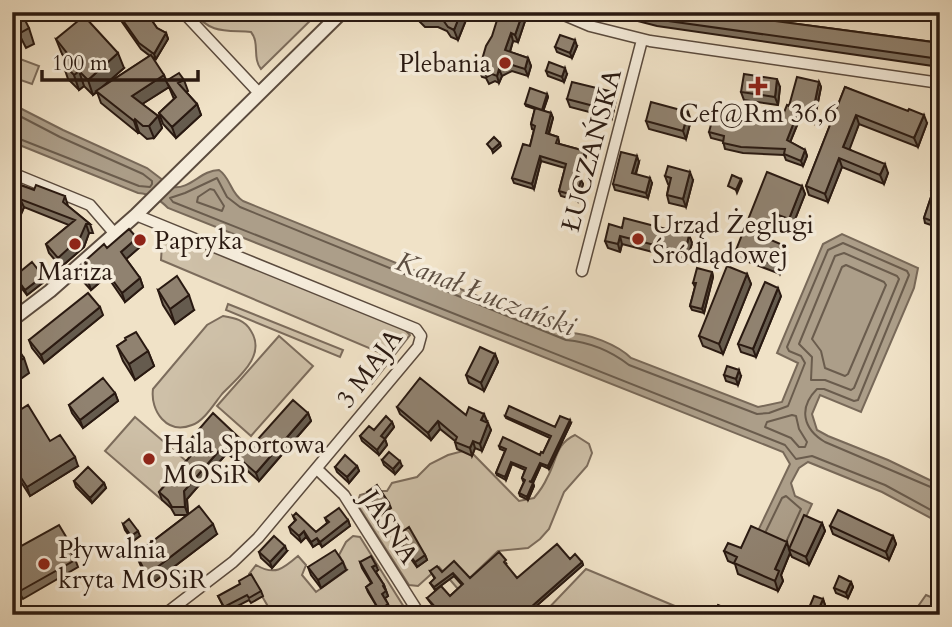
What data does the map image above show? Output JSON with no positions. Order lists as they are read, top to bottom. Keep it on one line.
{"streets":{"street":["ŁUCZAŃSKA","3 MAJA","JASNA"]},"crossings":[["3 MAJA","JASNA"]],"water":["Kanał Łuczański"],"places":{"other":["Plebania","Urząd Żeglugi Śródlądowej","Papryka","Mariza","Hala Sportowa MOSiR","Pływalnia kryta MOSiR"],"health":["Cef@Rm 36,6"]},"scale_bar":"100 m"}
